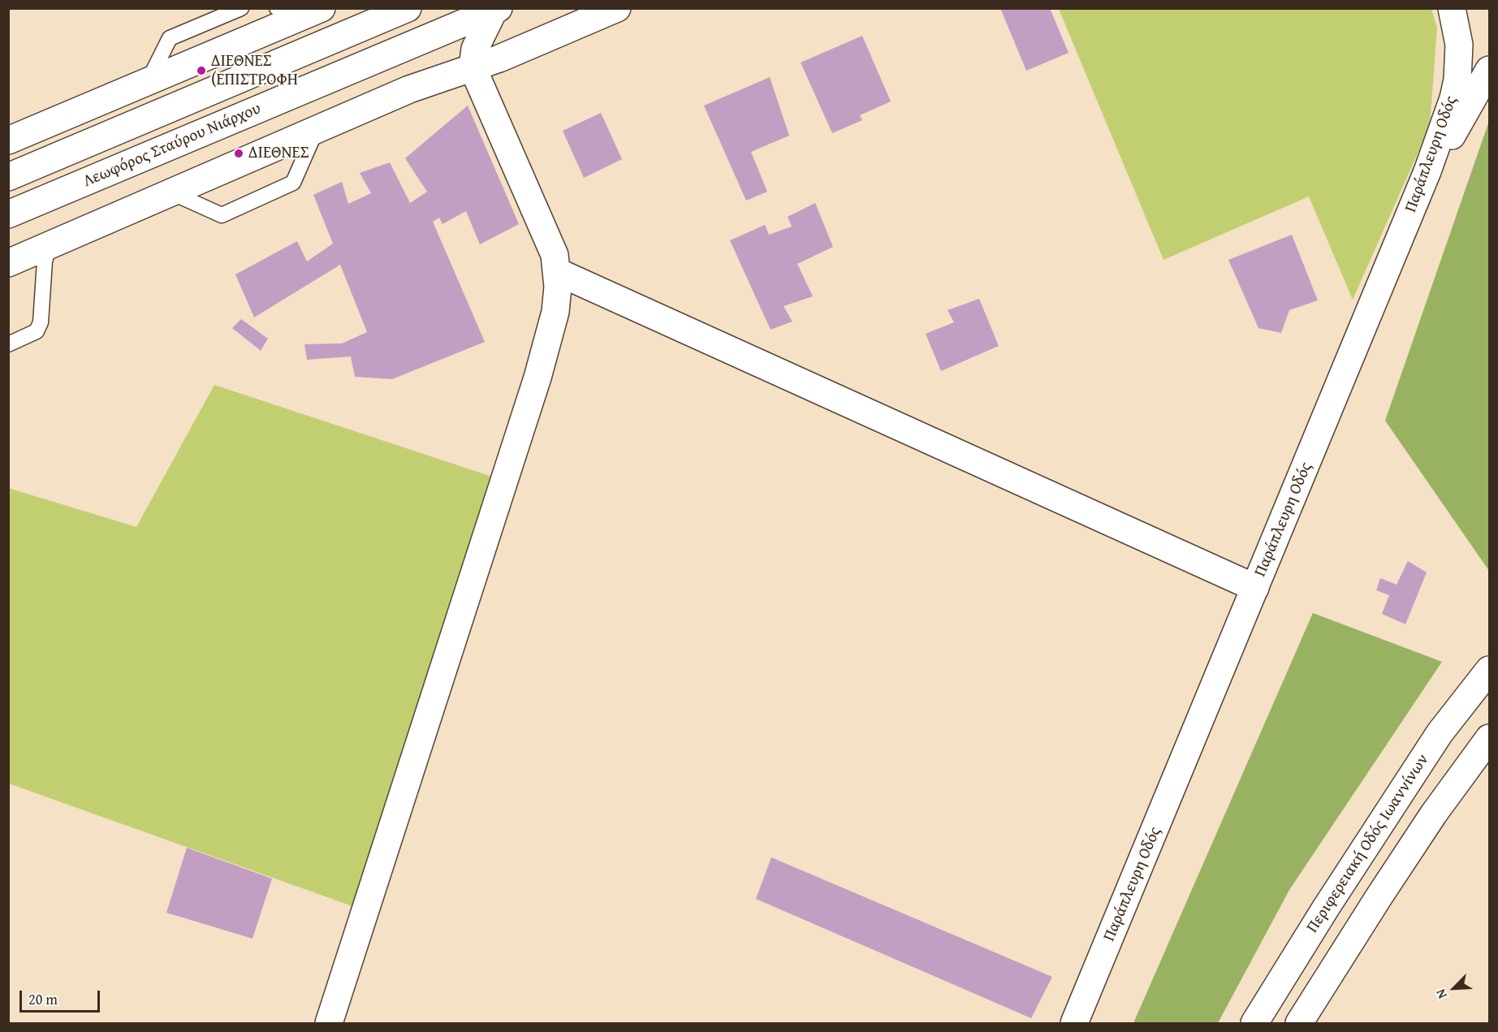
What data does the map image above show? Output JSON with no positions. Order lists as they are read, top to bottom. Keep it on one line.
{"streets":{"main road":["Λεωφόρος Σταύρου Νιάρχου","Παράπλευρη Οδός","Περιφερειακή Οδός Ιωαννίνων"]},"places":["ΔΙΕΘΝΕΣ (ΕΠΙΣΤΡΟΦΗ","ΔΙΕΘΝΕΣ"],"scale_bar":"20 m","north":"bottom left"}
